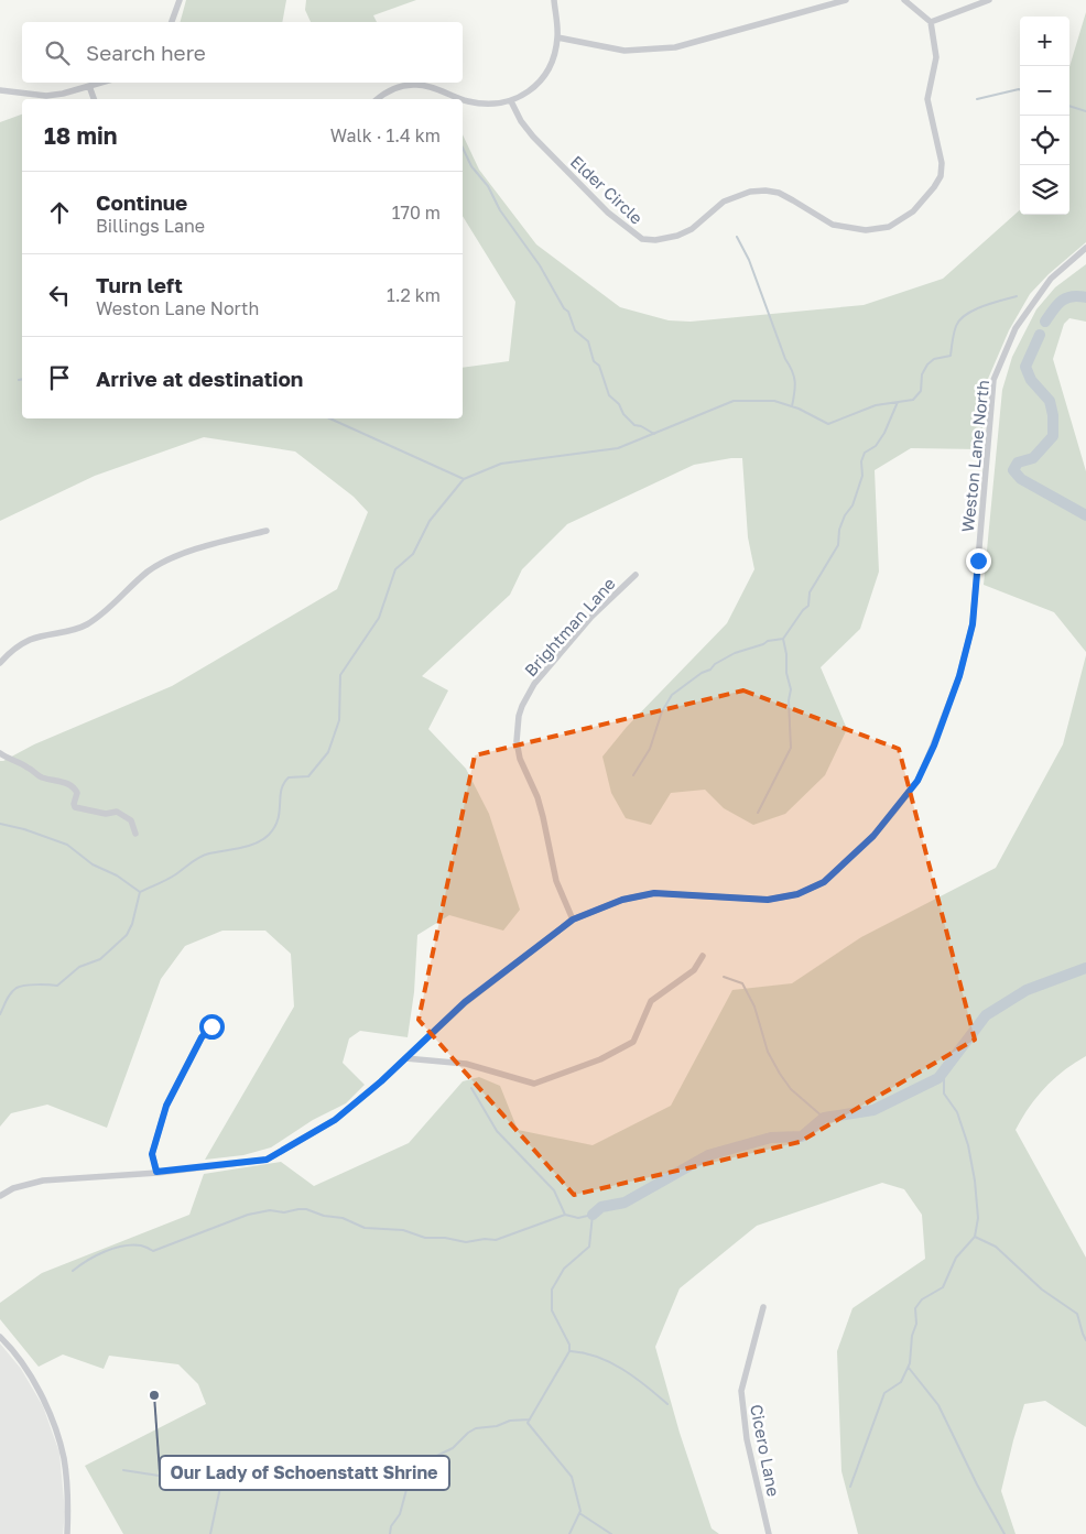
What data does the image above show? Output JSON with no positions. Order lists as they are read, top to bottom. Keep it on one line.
{"streets":{"street":["Elder Circle","Weston Lane North","Brightman Lane","Cicero Lane"]},"crossings":[["Weston Lane North","Brightman Lane"]],"places":["Our Lady of Schoenstatt Shrine"],"page":{"map_buttons":["+","−"],"search":"Search here","heading":["18 min","Walk · 1.4 km"],"list":[["Continue","Billings Lane","170 m"],["Turn left","Weston Lane North","1.2 km"],"Arrive at destination"]}}
